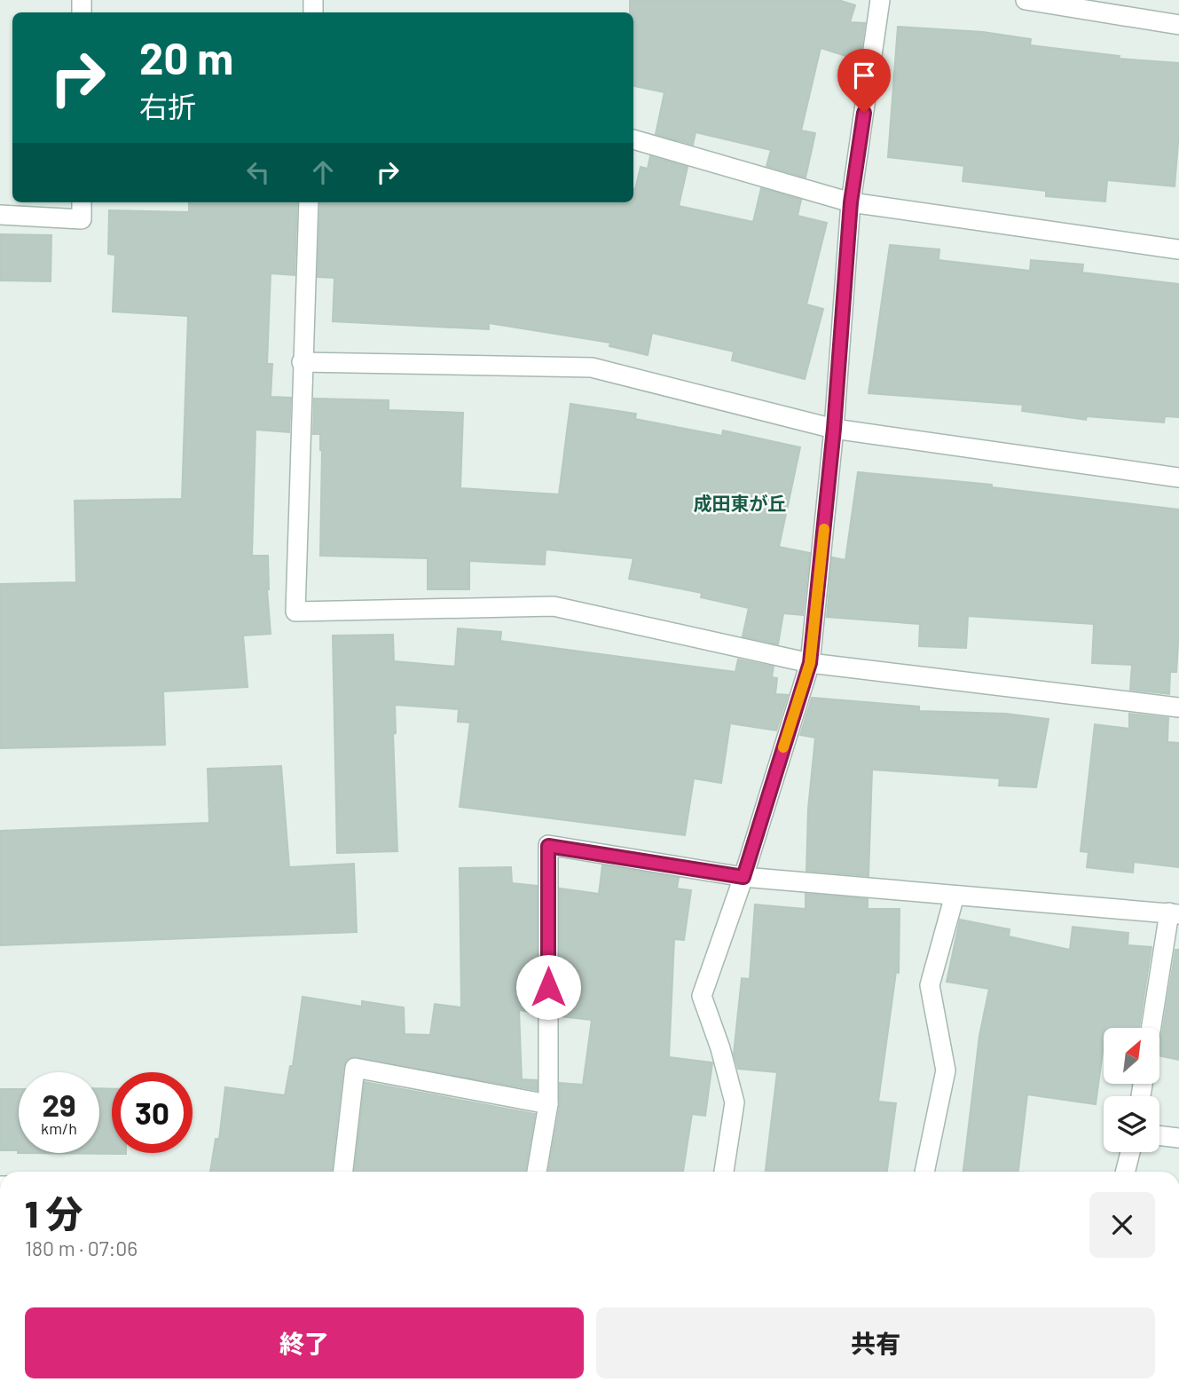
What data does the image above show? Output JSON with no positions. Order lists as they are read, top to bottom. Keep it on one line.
{"districts":["成田東が丘"],"north":"top right","page":{"turn":["20 m","右折"],"speed":"29 km/h","limit":"30","heading":["1 分","180 m · 07:06"],"buttons":["終了","共有"]}}
